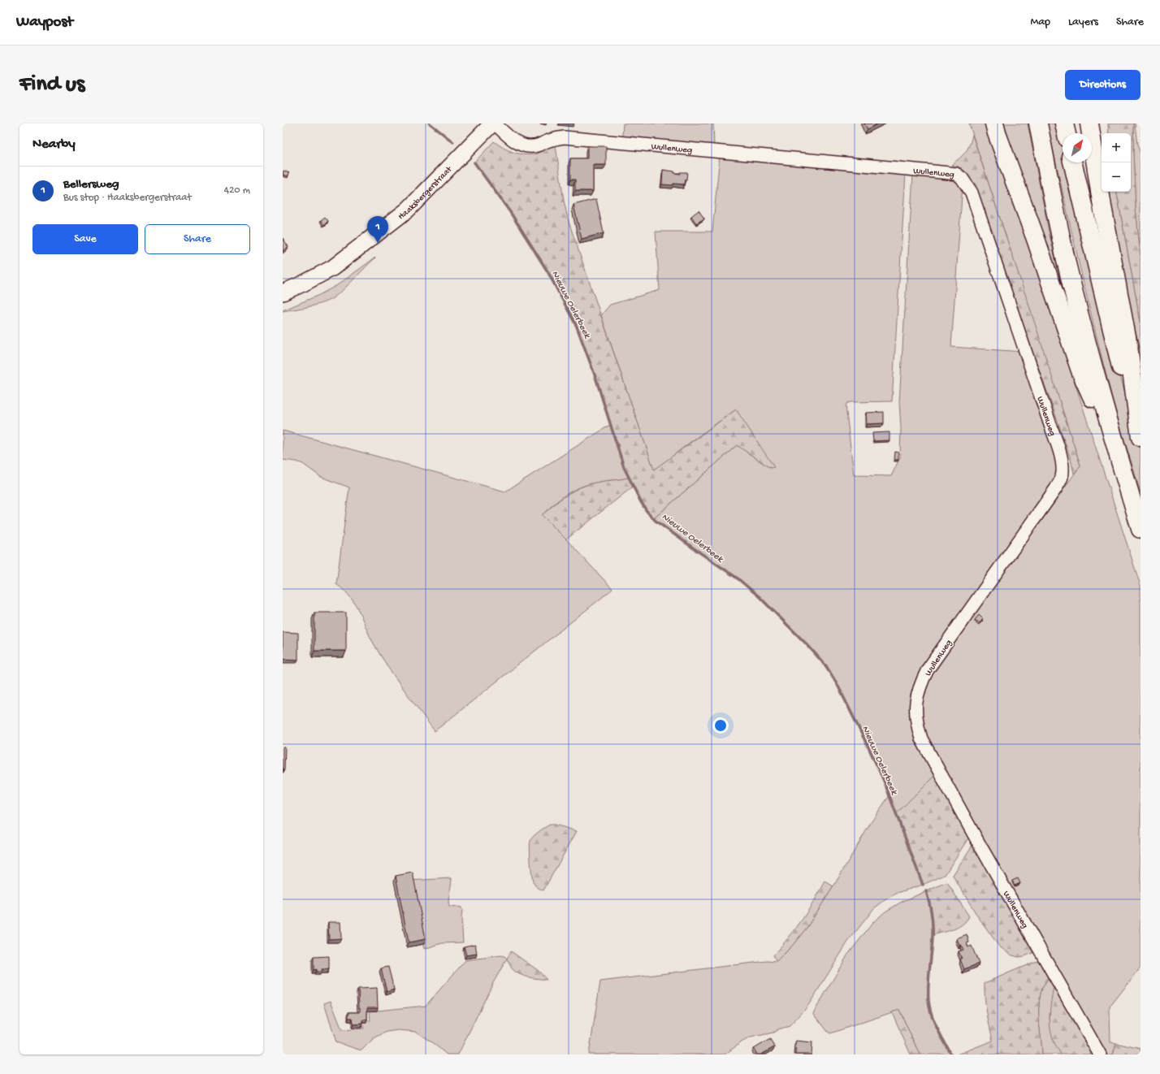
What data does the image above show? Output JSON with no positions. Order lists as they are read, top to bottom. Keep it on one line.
{"streets":{"main road":["Haaksbergerstraat"],"street":["Wullenweg"]},"crossings":[["Wullenweg","Haaksbergerstraat"]],"water":["Nieuwe Oelerbeek"],"north":"top right","page":{"header":"Waypost","nav":["Map","Layers","Share"],"buttons":["Directions",["Save","Share"]],"title":"Find us","heading":"Nearby","map_buttons":["+","−"],"list":[{"mark":"1","name":"Bellersweg","note":"Bus stop · Haaksbergerstraat","value":"420 m"}],"pins":"1"}}
